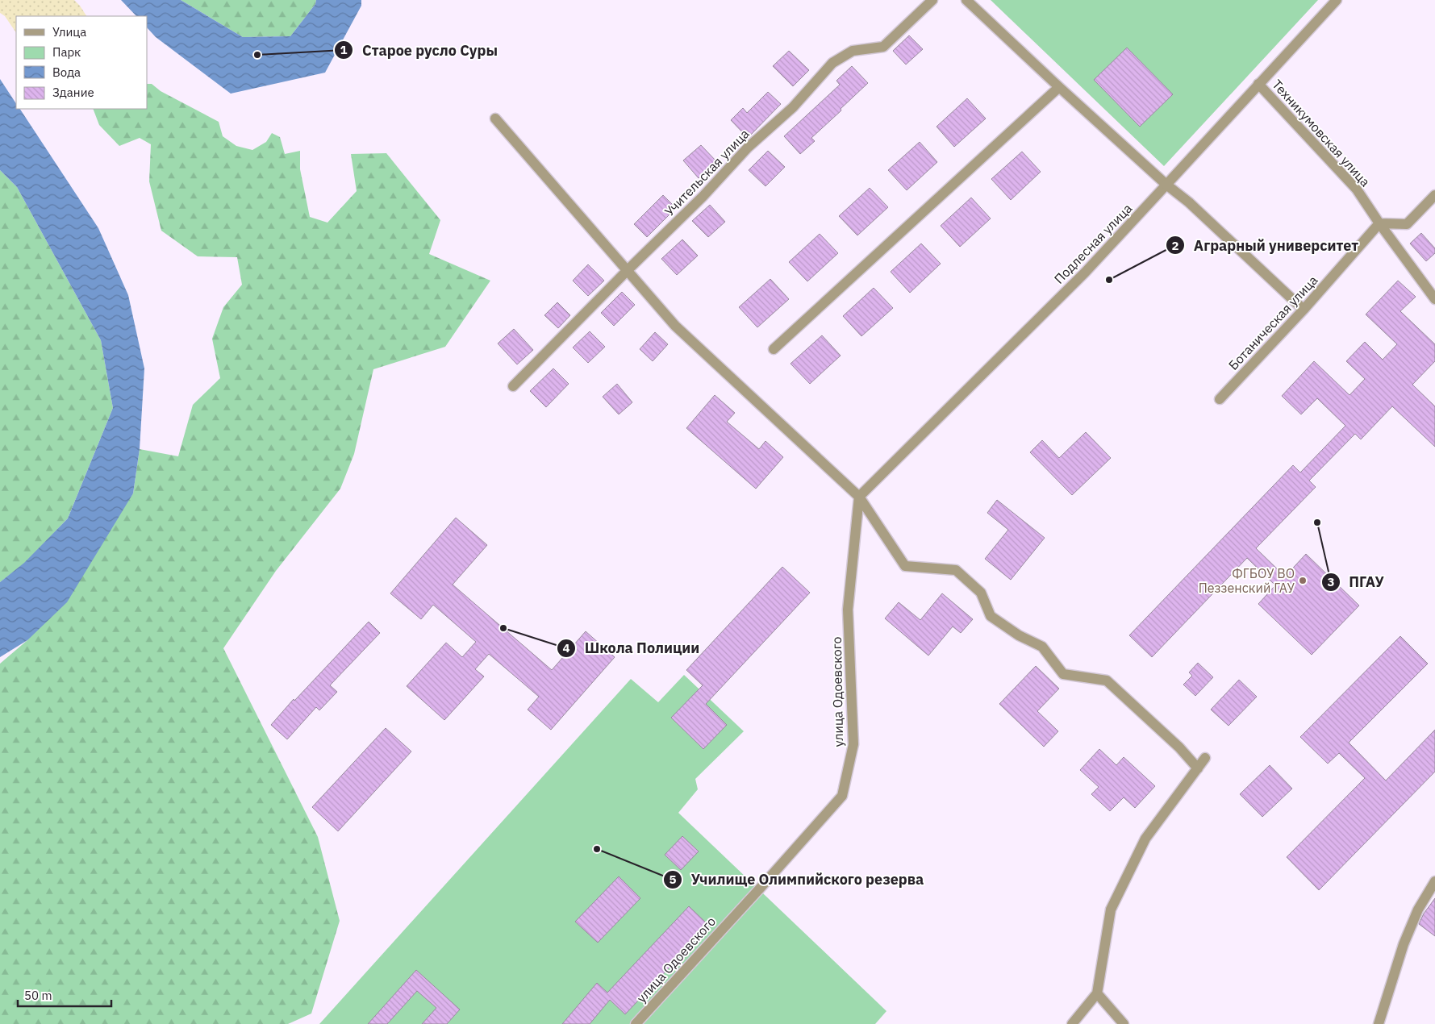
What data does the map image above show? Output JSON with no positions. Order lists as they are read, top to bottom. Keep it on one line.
{"streets":{"street":["Техникумовская улица","Учительская улица","Подлесная улица","Ботаническая улица","улица Одоевского"]},"crossings":[["Техникумовская улица","Подлесная улица"],["Техникумовская улица","Ботаническая улица"],["Подлесная улица","улица Одоевского"]],"places":["Старое русло Суры","Аграрный университет","ПГАУ","ФГБОУ ВО Пеззенский ГАУ","Школа Полиции","Училище Олимпийского резерва"],"legend":["Улица","Парк","Вода","Здание"],"scale_bar":"50 m"}
